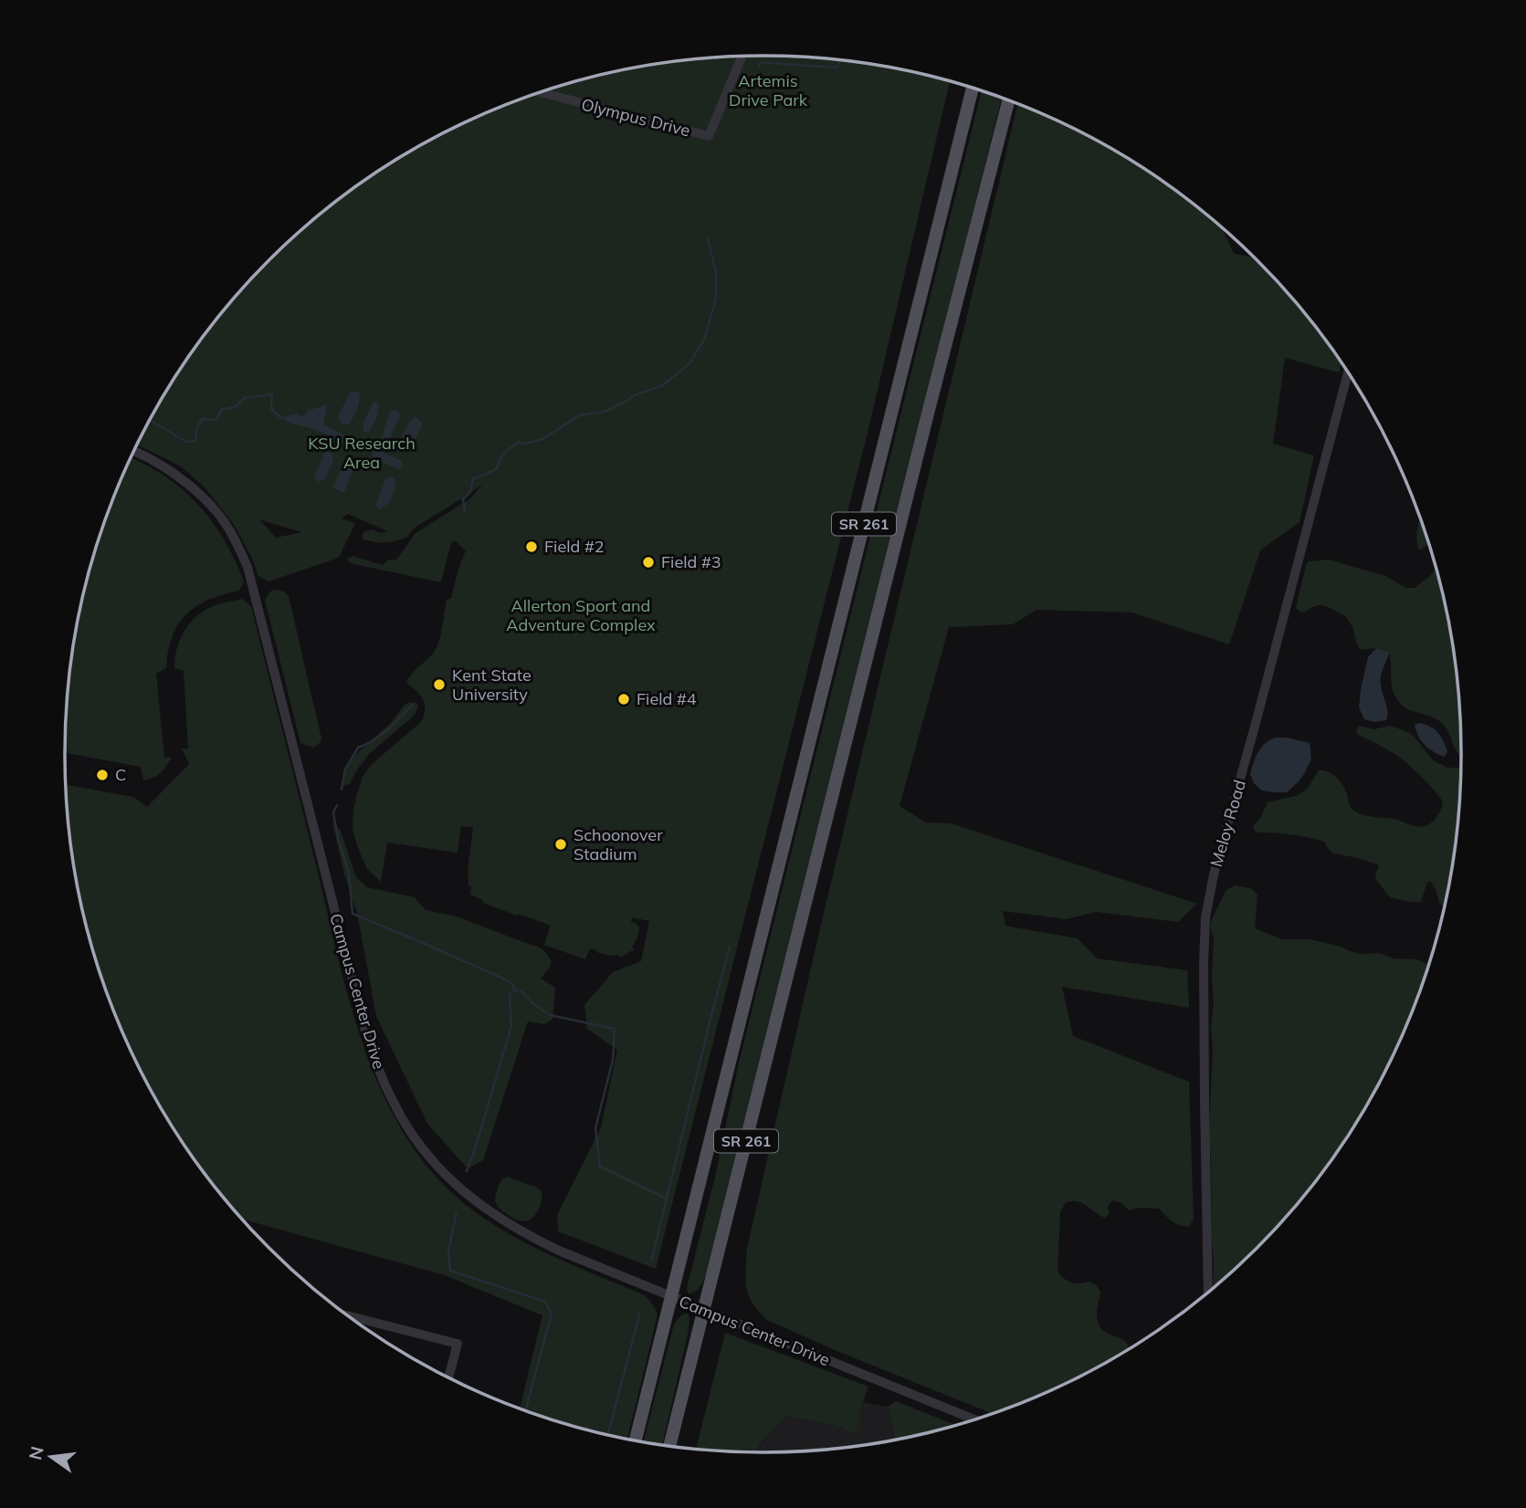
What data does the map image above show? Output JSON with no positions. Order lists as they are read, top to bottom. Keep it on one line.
{"streets":{"main road":["SR 261"],"street":["Olympus Drive","Meloy Road","Campus Center Drive"]},"crossings":[["SR 261","Campus Center Drive"]],"parks":["Artemis Drive Park","KSU Research Area","Allerton Sport and Adventure Complex"],"places":["Field #2","Field #3","Kent State University","Field #4","C","Schoonover Stadium"],"north":"left"}
